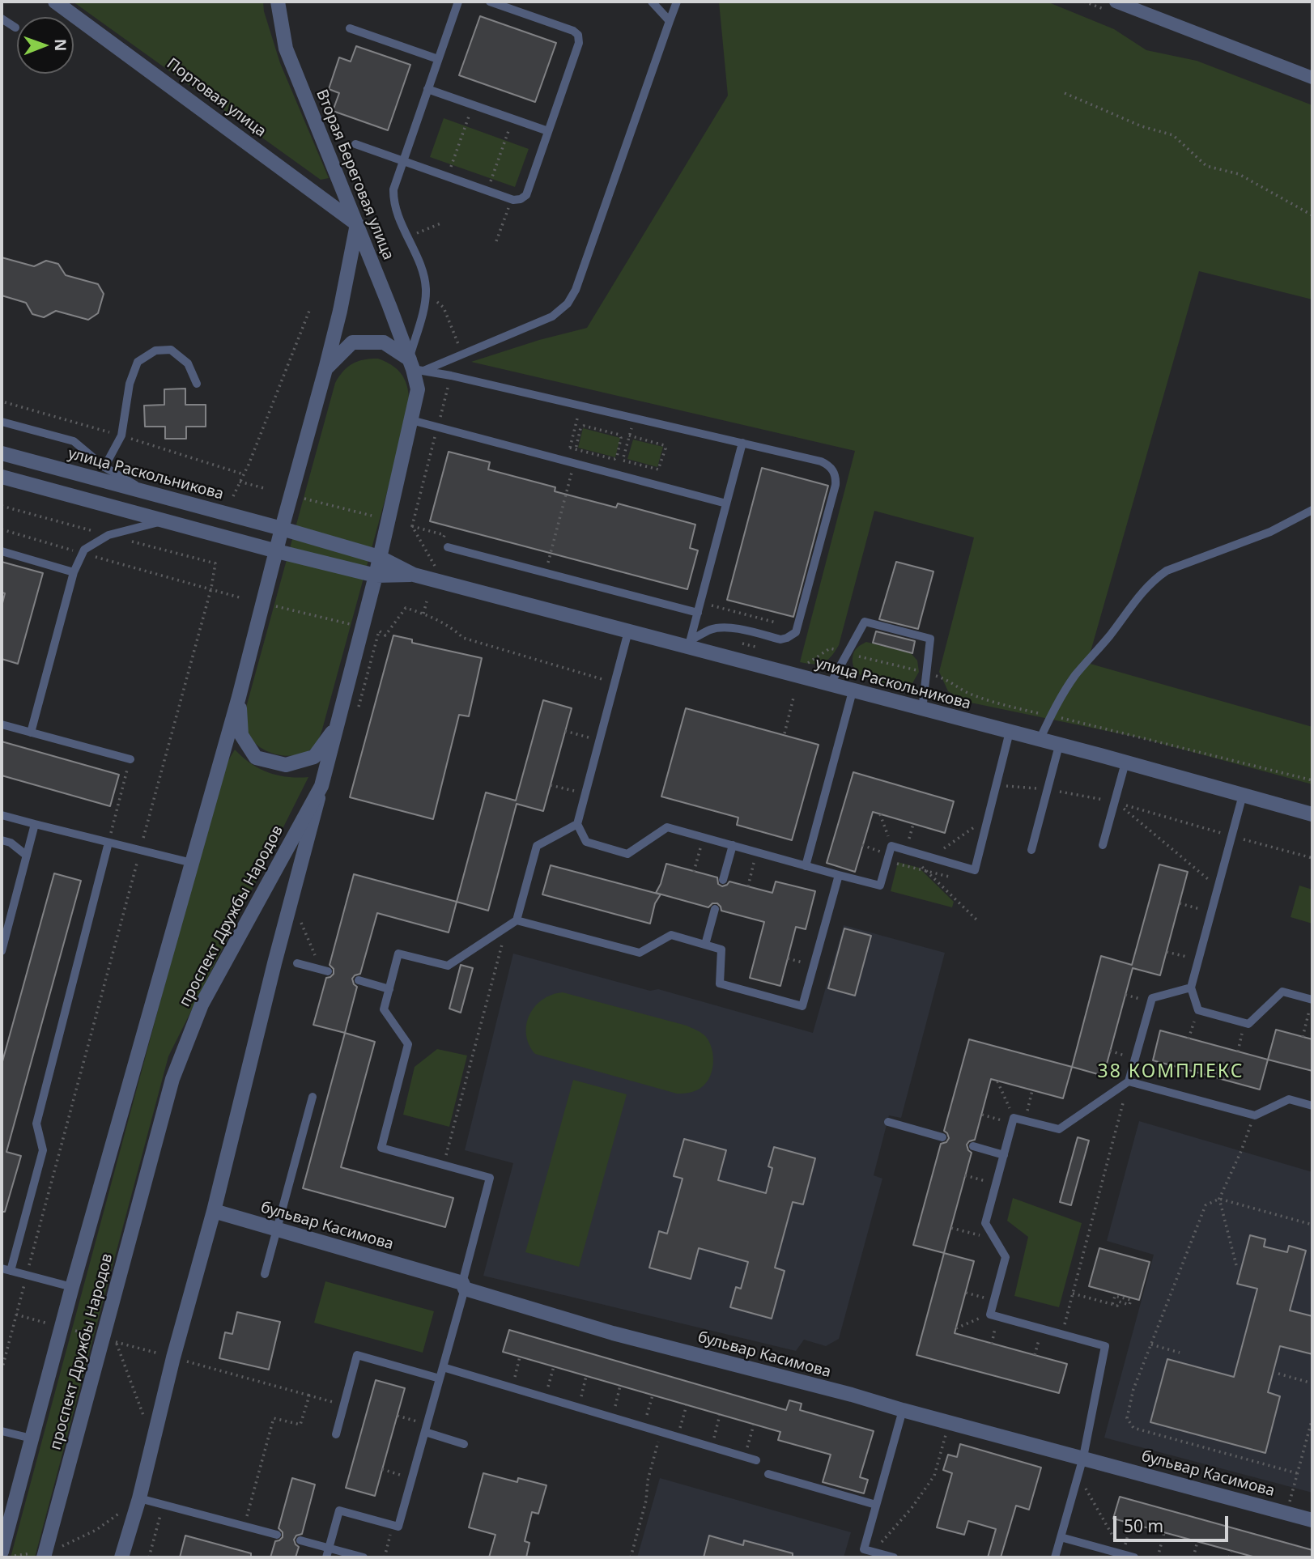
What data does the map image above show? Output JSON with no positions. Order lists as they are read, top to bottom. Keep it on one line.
{"streets":{"street":["Портовая улица","Вторая Береговая улица","улица Раскольникова","проспект Дружбы Народов","бульвар Касимова"]},"crossings":[["Портовая улица","Вторая Береговая улица"],["Портовая улица","проспект Дружбы Народов"],["Вторая Береговая улица","проспект Дружбы Народов"],["улица Раскольникова","проспект Дружбы Народов"]],"districts":["38 КОМПЛЕКС"],"scale_bar":"50 m","north":"right"}
